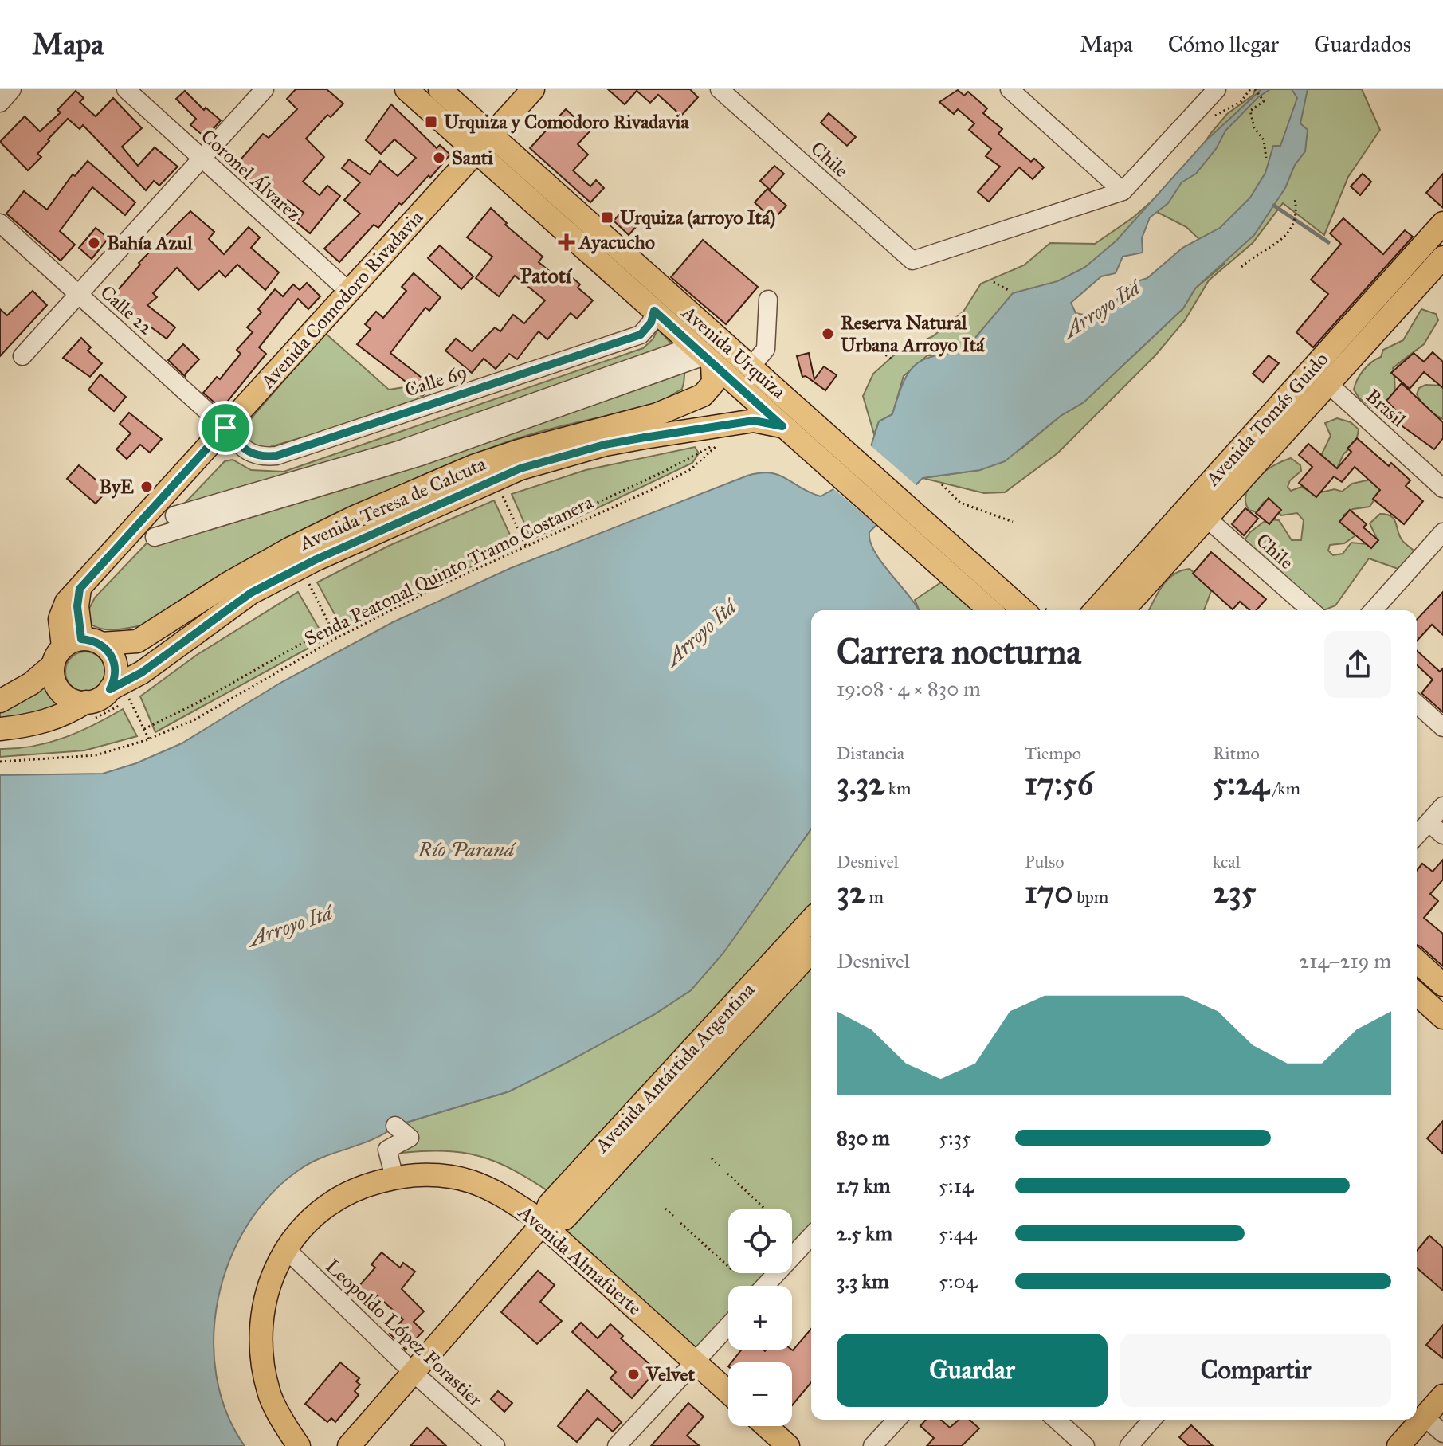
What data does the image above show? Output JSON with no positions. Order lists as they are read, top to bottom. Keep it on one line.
{"streets":{"main road":["Avenida Comodoro Rivadavia","Avenida Urquiza","Avenida Tomás Guido","Avenida Teresa de Calcuta","Avenida Antártida Argentina","Avenida Almafuerte"],"street":["Chile","Coronel Álvarez","Calle 22","Calle 69","Brasil","Leopoldo López Forastier"],"path":["Senda Peatonal Quinto Tramo Costanera"]},"crossings":[["Chile","Avenida Tomás Guido"],["Coronel Álvarez","Avenida Comodoro Rivadavia"],["Avenida Comodoro Rivadavia","Calle 22"],["Avenida Comodoro Rivadavia","Avenida Urquiza"],["Avenida Comodoro Rivadavia","Calle 69"],["Avenida Comodoro Rivadavia","Avenida Teresa de Calcuta"],["Calle 22","Calle 69"],["Avenida Urquiza","Calle 69"],["Avenida Urquiza","Avenida Teresa de Calcuta"],["Brasil","Avenida Tomás Guido"],["Avenida Antártida Argentina","Avenida Almafuerte"],["Avenida Antártida Argentina","Leopoldo López Forastier"],["Avenida Almafuerte","Leopoldo López Forastier"]],"districts":["Patotí"],"water":["Arroyo Itá","Río Paraná"],"places":{"transit":["Urquiza y Comodoro Rivadavia","Urquiza (arroyo Itá)"],"other":["Santi","Bahía Azul","Reserva Natural Urbana Arroyo Itá","ByE","Velvet"],"health":["Ayacucho"]},"page":{"header":"Mapa","nav":["Mapa","Cómo llegar","Guardados"],"heading":["Carrera nocturna","19:08 · 4 × 830 m"],"stats":[["Distancia","3.32 km"],["Tiempo","17:56"],["Ritmo","5:24 /km"],["Desnivel","32 m"],["Pulso","170 bpm"],["kcal","235"]],"chart":["Desnivel","214–219 m"],"list":[{"name":"830 m","note":"5:35"},{"name":"1.7 km","note":"5:14"},{"name":"2.5 km","note":"5:44"},{"name":"3.3 km","note":"5:04"}],"map_buttons":["+","−"],"buttons":["Guardar","Compartir"]}}
